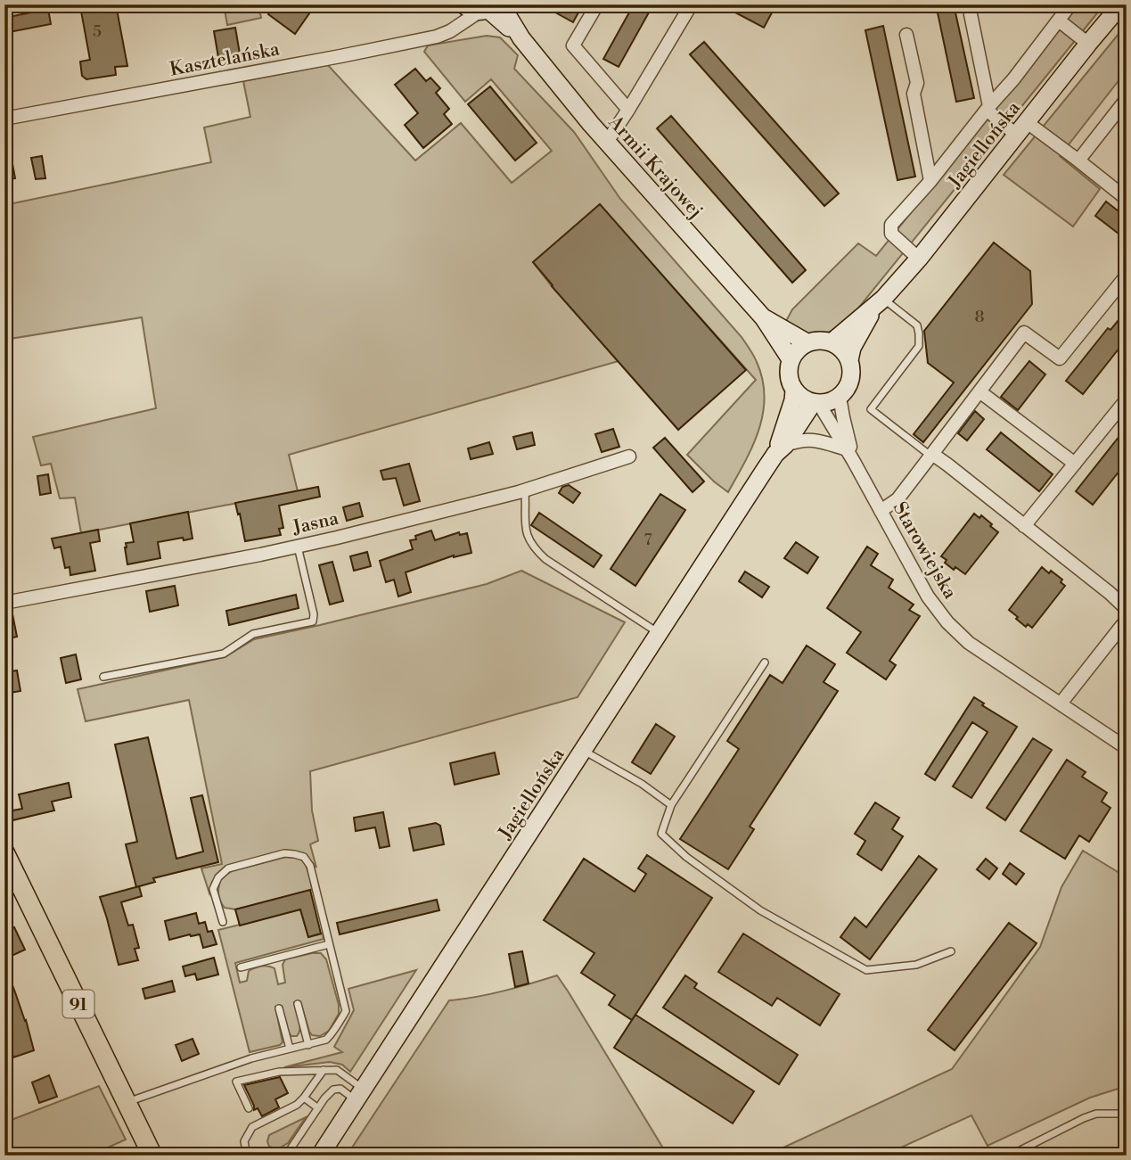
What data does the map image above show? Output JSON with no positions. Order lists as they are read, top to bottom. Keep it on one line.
{"streets":{"main road":["91"],"street":["Kasztelańska","Jagiellońska","Armii Krajowej","Jasna","Starowiejska"]},"crossings":[["Kasztelańska","Armii Krajowej"],["Jagiellońska","Armii Krajowej"],["Jagiellońska","Starowiejska"],["Armii Krajowej","Starowiejska"]],"house_numbers":["5","8","7"]}
